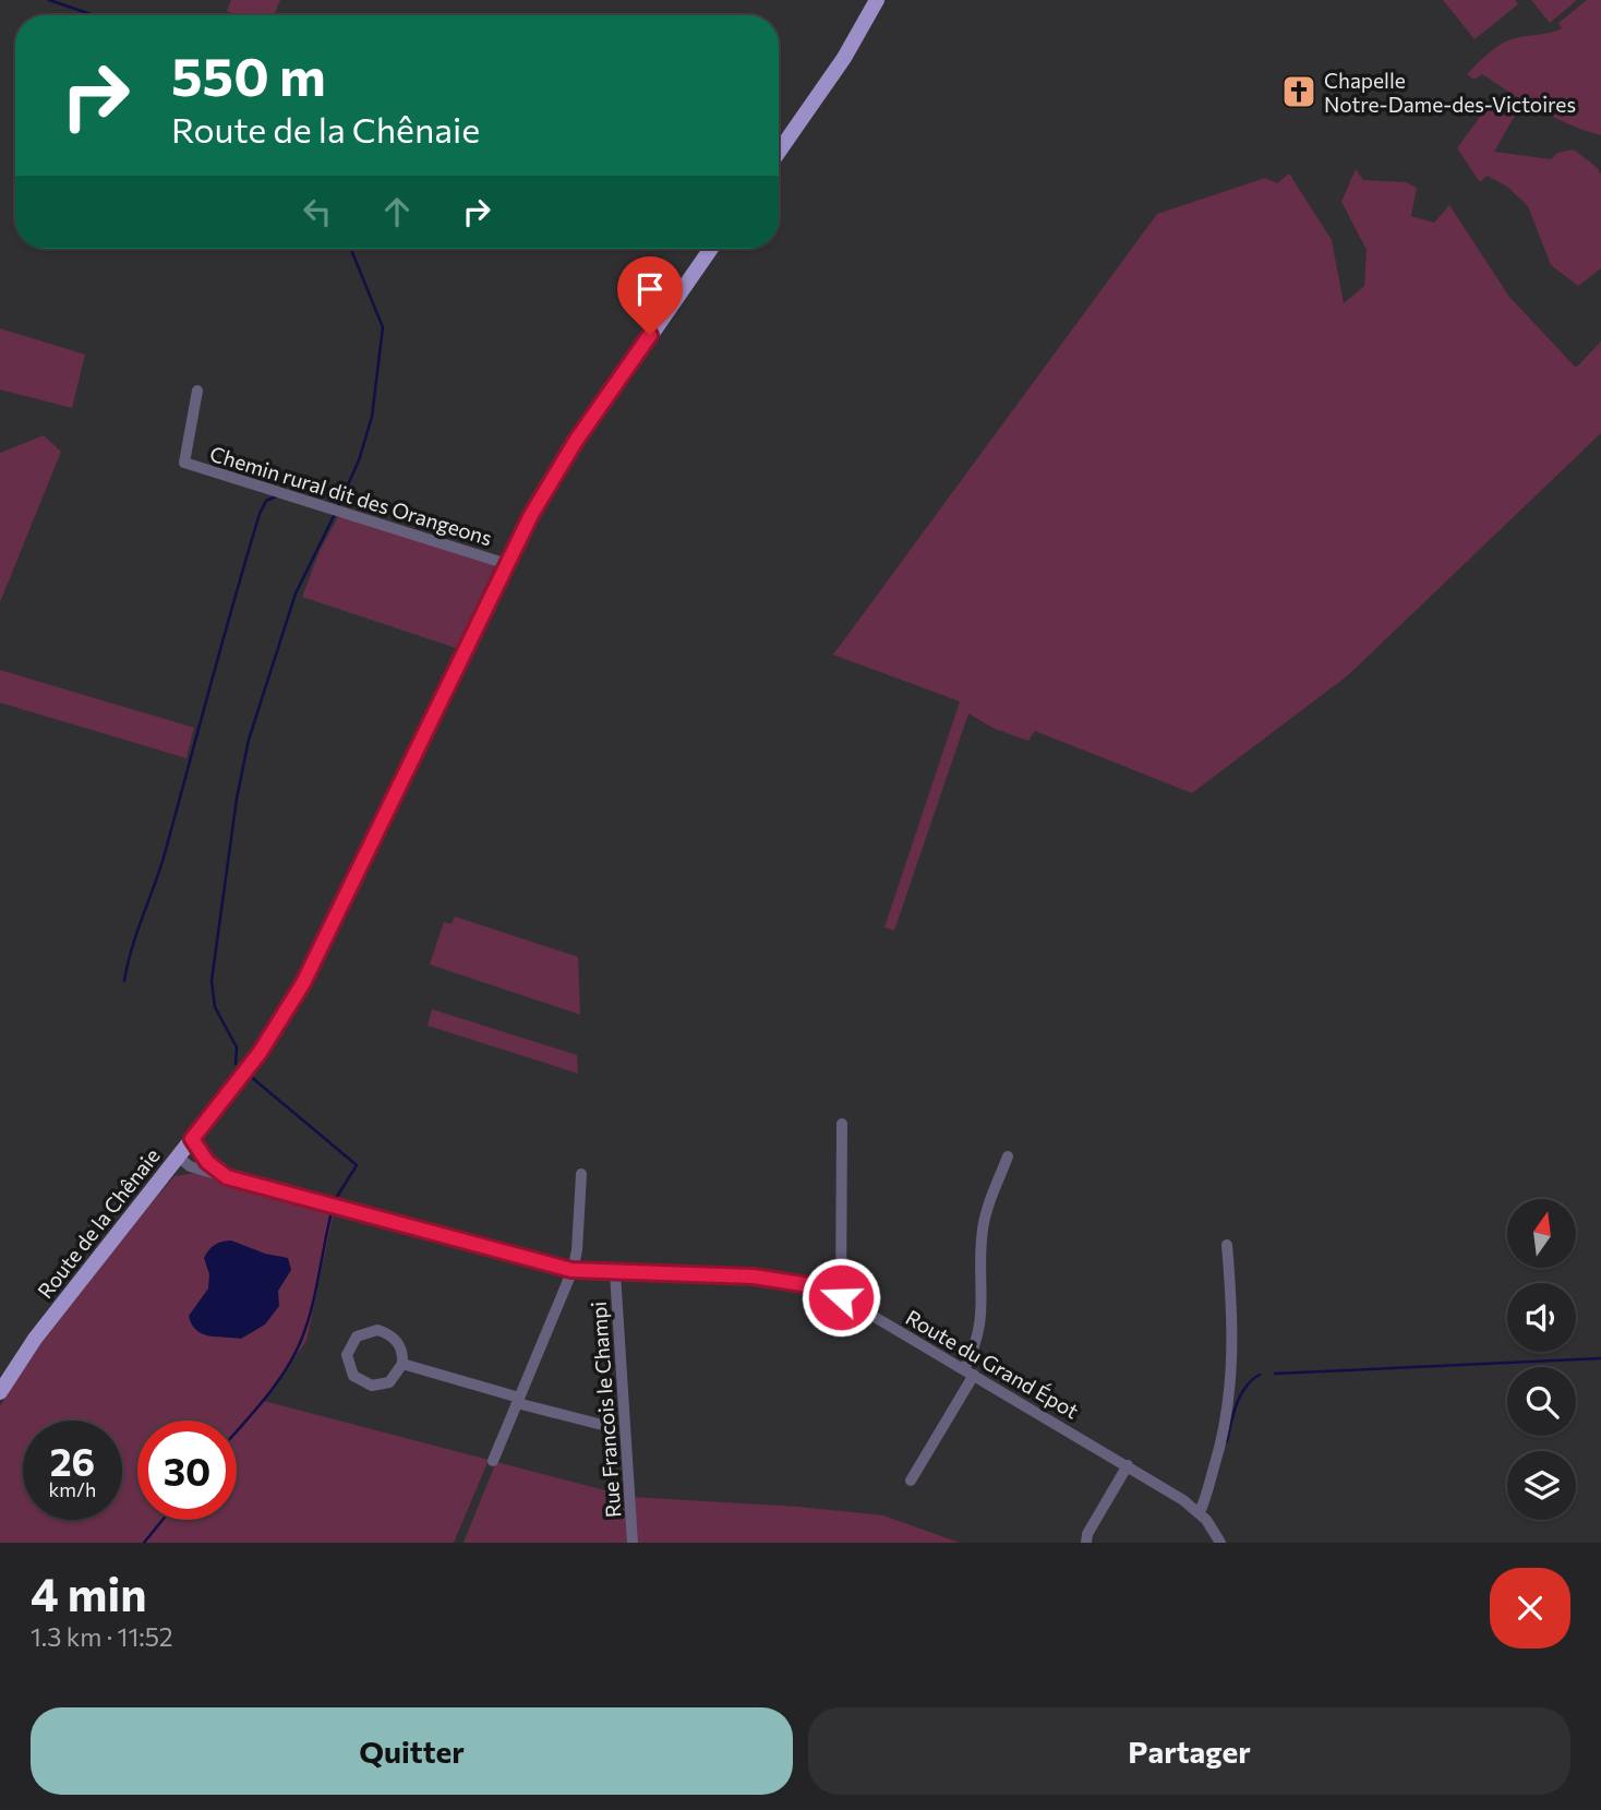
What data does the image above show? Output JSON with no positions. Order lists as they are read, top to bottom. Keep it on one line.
{"streets":{"main road":["Route de la Chênaie"],"street":["Chemin rural dit des Orangeons","Route du Grand Épot","Rue Francois le Champi"]},"crossings":[["Chemin rural dit des Orangeons","Route de la Chênaie"],["Route de la Chênaie","Route du Grand Épot"],["Route du Grand Épot","Rue Francois le Champi"]],"places":{"church":["Chapelle Notre-Dame-des-Victoires"]},"north":"top","page":{"turn":["550 m","Route de la Chênaie"],"speed":"26 km/h","limit":"30","heading":["4 min","1.3 km · 11:52"],"buttons":["Quitter","Partager"]}}
